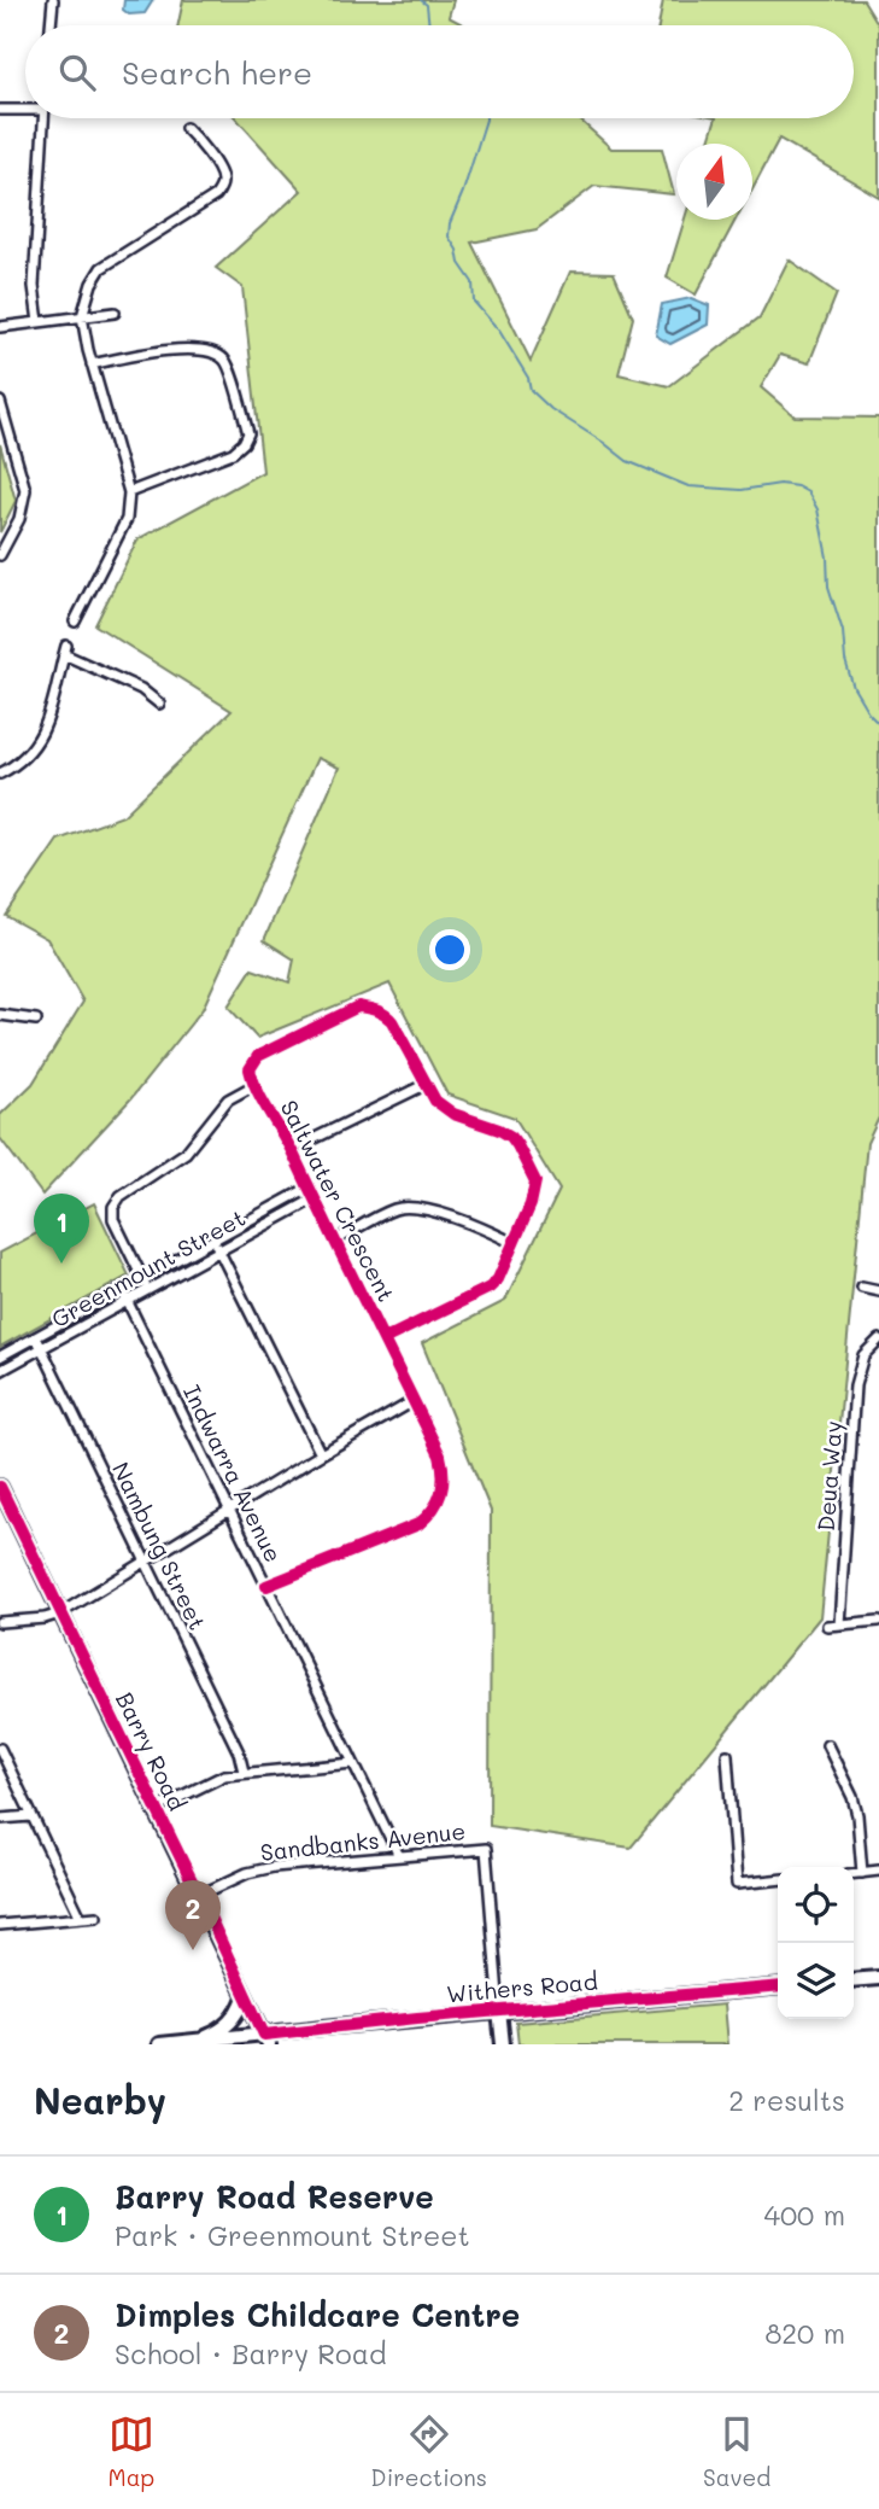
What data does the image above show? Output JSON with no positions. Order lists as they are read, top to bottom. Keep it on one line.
{"streets":{"street":["Saltwater Crescent","Greenmount Street","Indwarra Avenue","Deua Way","Nambung Street","Barry Road","Sandbanks Avenue","Withers Road"]},"crossings":[["Saltwater Crescent","Greenmount Street"],["Saltwater Crescent","Indwarra Avenue"],["Greenmount Street","Indwarra Avenue"],["Greenmount Street","Nambung Street"],["Indwarra Avenue","Sandbanks Avenue"],["Barry Road","Sandbanks Avenue"],["Barry Road","Withers Road"],["Sandbanks Avenue","Withers Road"]],"north":"top","page":{"search":"Search here","pins":["1","2"],"heading":["Nearby","2 results"],"list":[{"mark":"1","name":"Barry Road Reserve","note":"Park · Greenmount Street","value":"400 m"},{"mark":"2","name":"Dimples Childcare Centre","note":"School · Barry Road","value":"820 m"}],"nav":["Map","Directions","Saved"]}}
